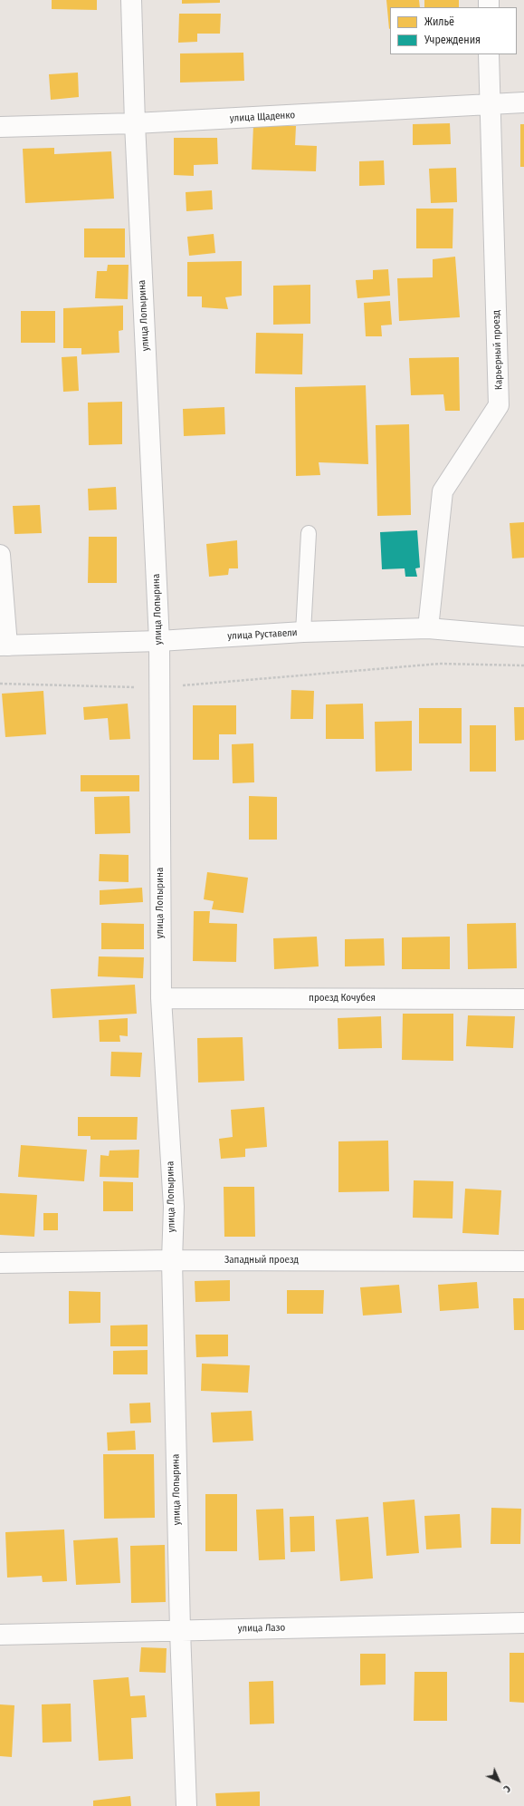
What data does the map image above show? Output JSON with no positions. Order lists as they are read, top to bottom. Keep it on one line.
{"streets":{"street":["улица Щаденко","улица Лопырина","Карьерный проезд","улица Руставели","проезд Кочубея","Западный проезд","улица Лазо"]},"crossings":[["улица Щаденко","улица Лопырина"],["улица Щаденко","Карьерный проезд"],["улица Лопырина","улица Руставели"],["улица Лопырина","проезд Кочубея"],["улица Лопырина","Западный проезд"],["улица Лопырина","улица Лазо"],["Карьерный проезд","улица Руставели"]],"legend":["Жильё","Учреждения"],"north":"bottom right"}
